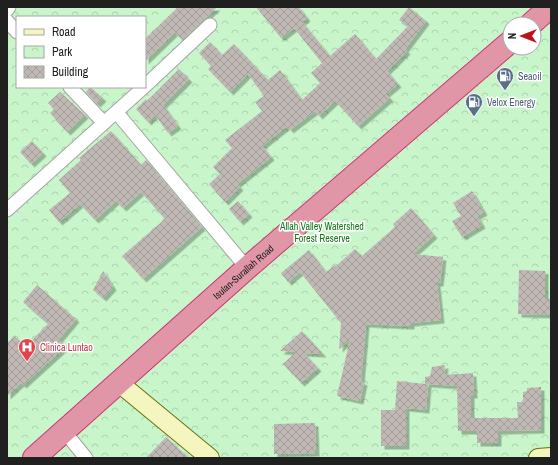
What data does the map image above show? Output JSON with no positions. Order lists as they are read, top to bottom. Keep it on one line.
{"streets":{"highway":["Isulan-Surallah Road"]},"parks":["Allah Valley Watershed Forest Reserve"],"places":{"fuel station":["Seaoil","Velox Energy"],"hospital":["Clinica Luntao"]},"legend":["Road","Park","Building"],"north":"left"}
